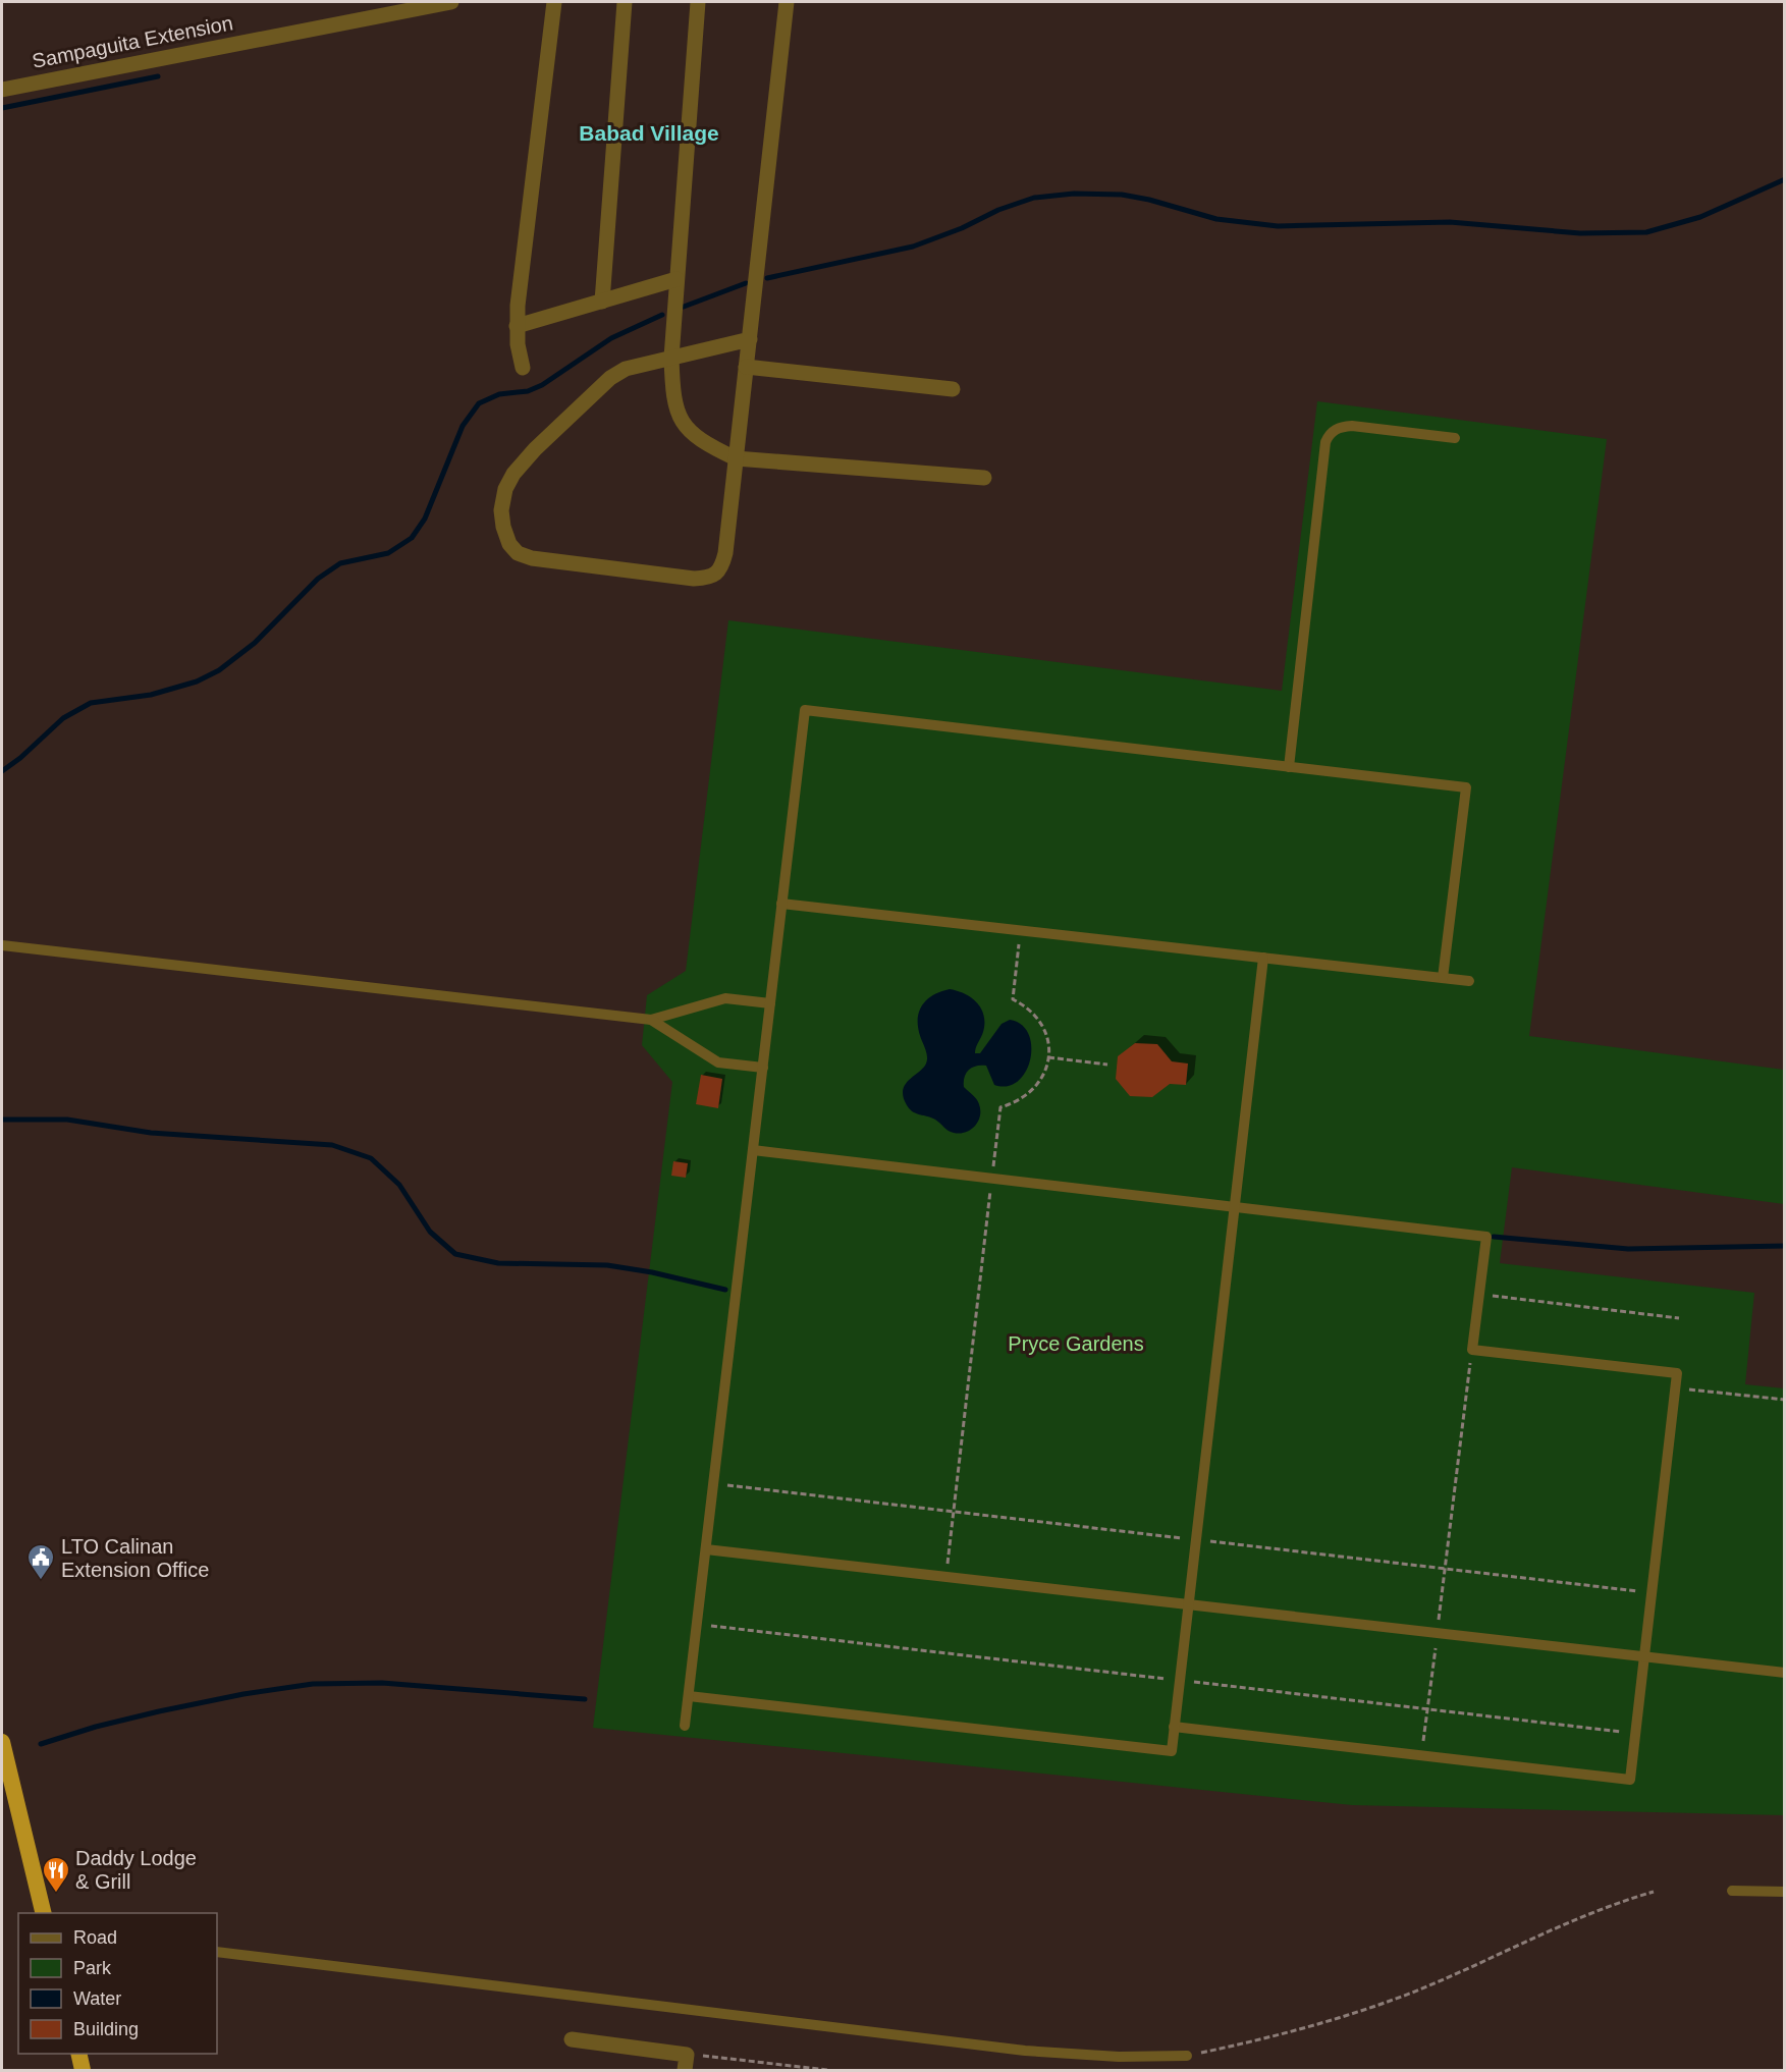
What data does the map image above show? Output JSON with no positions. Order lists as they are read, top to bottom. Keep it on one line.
{"streets":{"street":["Sampaguita Extension"]},"districts":["Babad Village"],"parks":["Pryce Gardens"],"places":{"public building":["LTO Calinan Extension Office"],"restaurant":["Daddy Lodge & Grill"]},"legend":["Road","Park","Water","Building"]}
